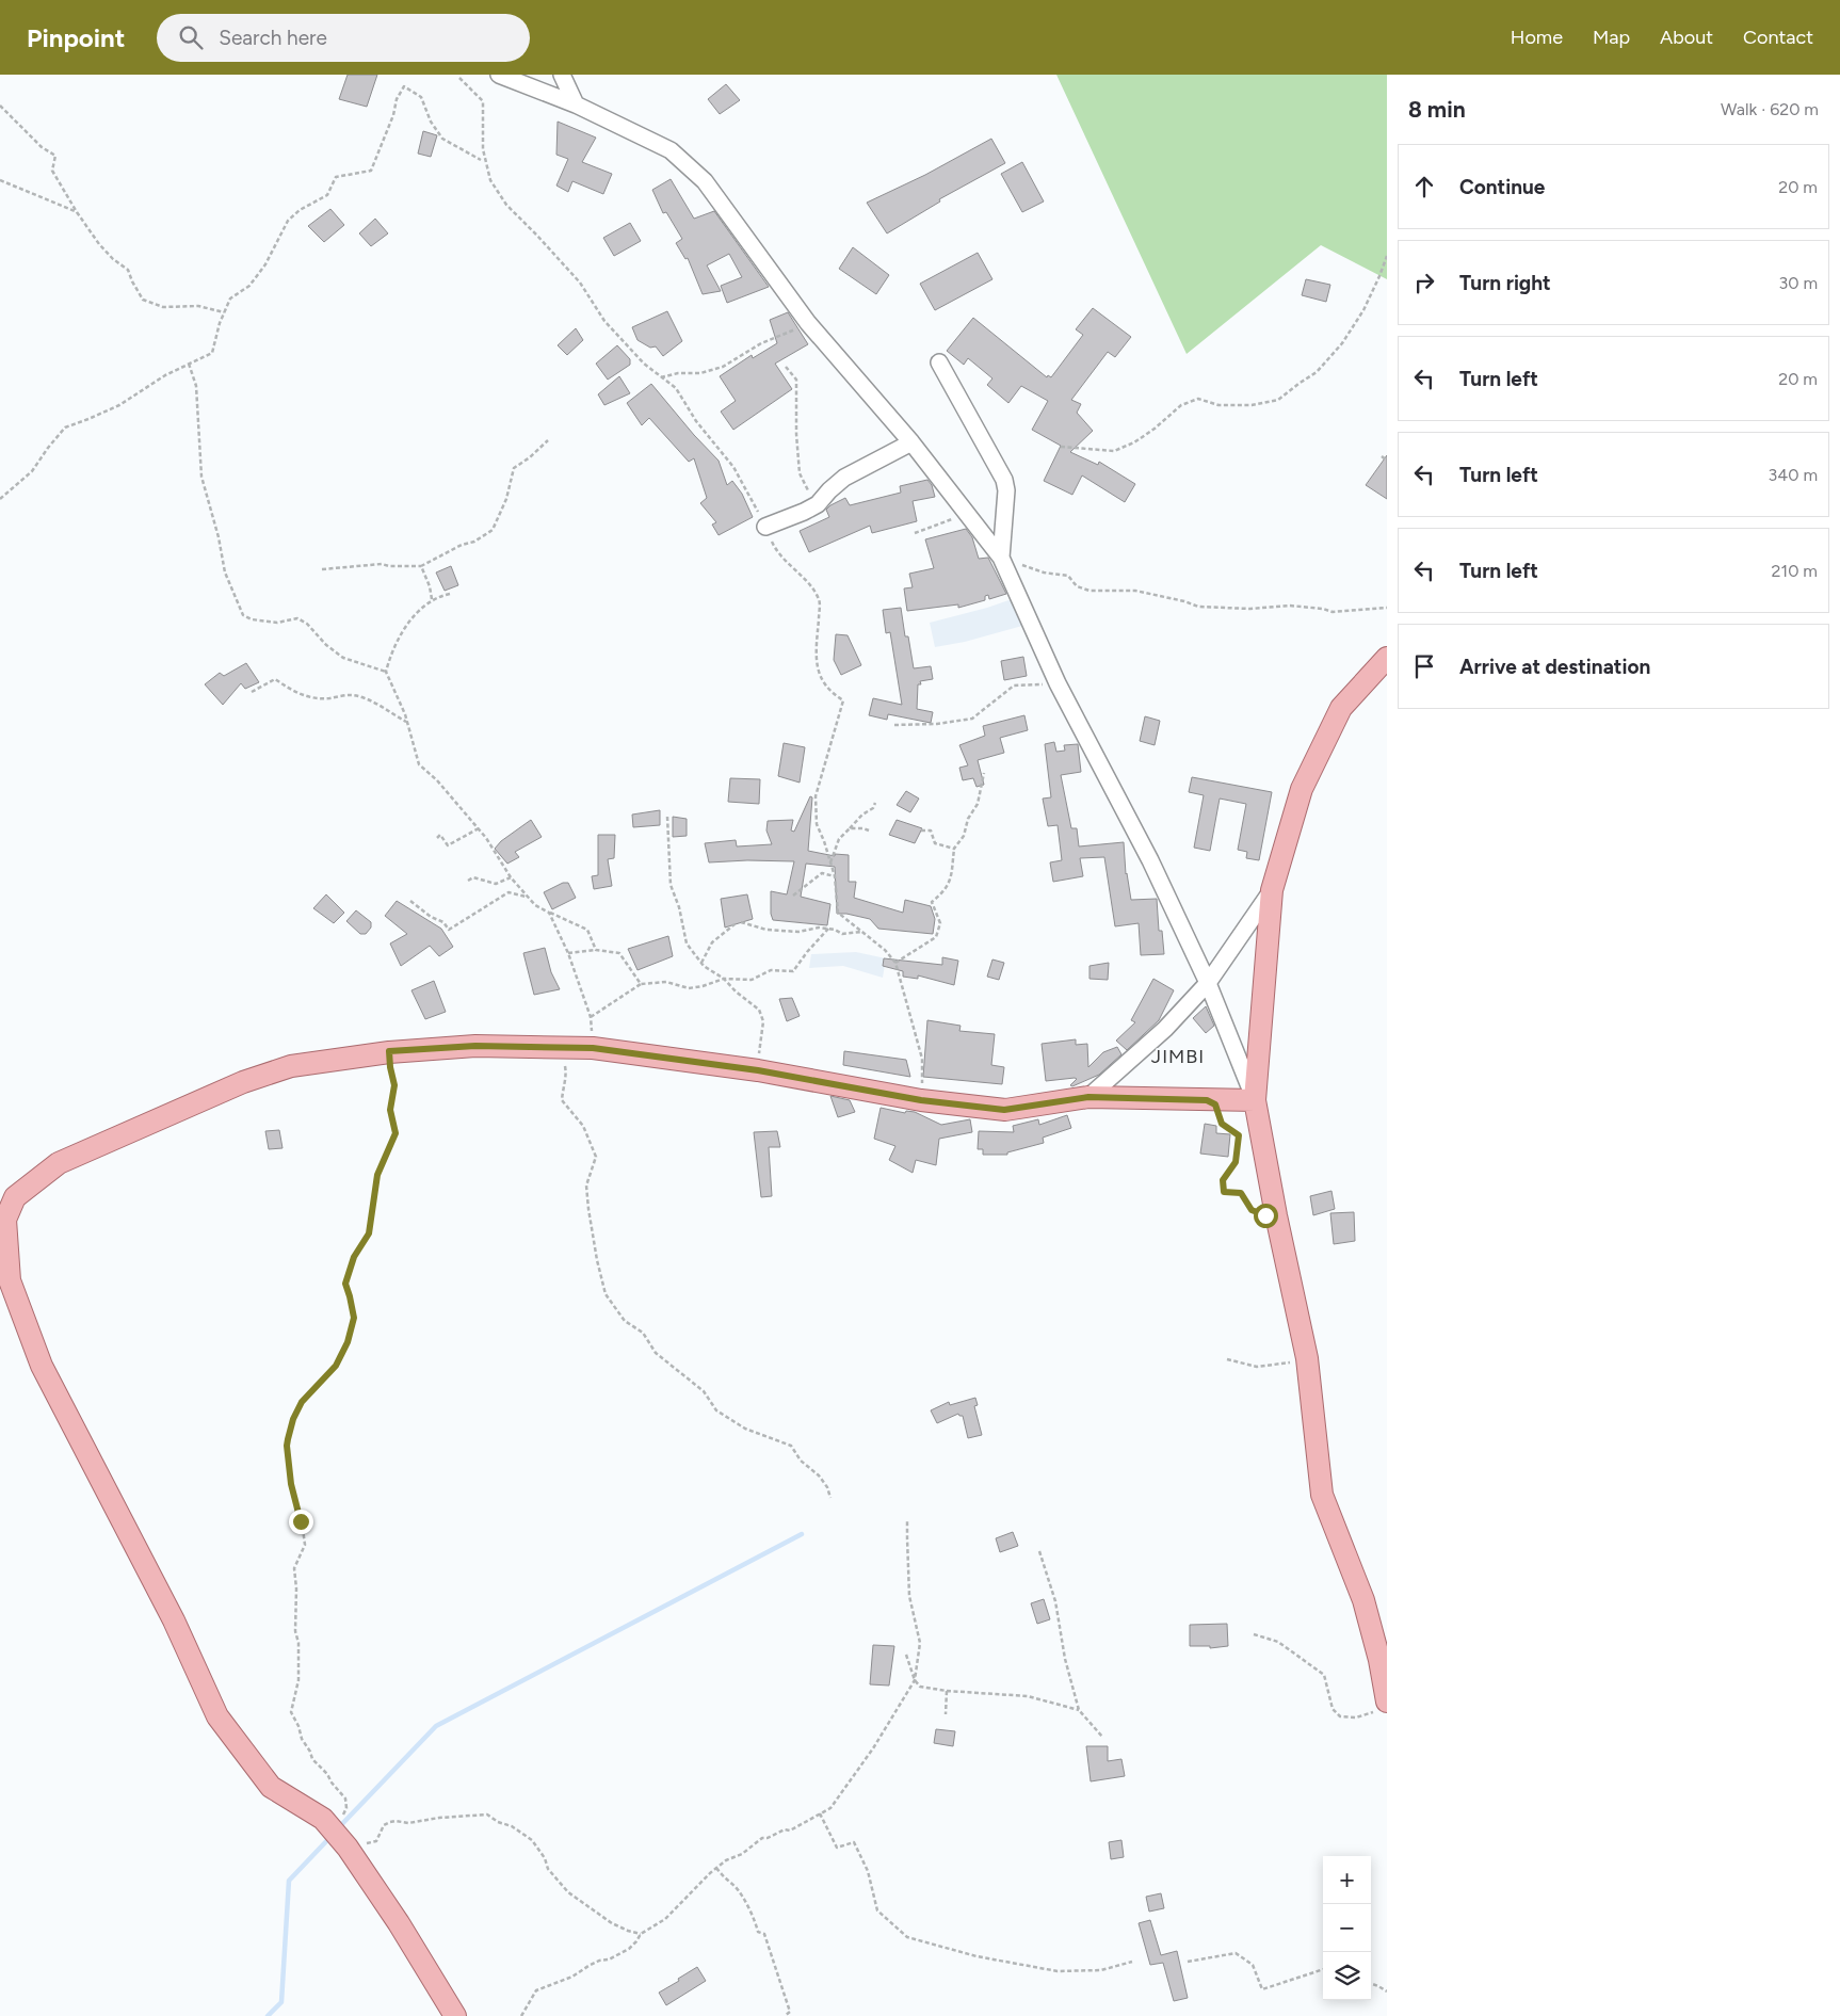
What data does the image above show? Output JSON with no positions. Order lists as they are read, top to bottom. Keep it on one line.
{"districts":["JIMBI"],"page":{"header":"Pinpoint","search":"Search here","nav":["Home","Map","About","Contact"],"heading":["8 min","Walk · 620 m"],"list":[["Continue","20 m"],["Turn right","30 m"],["Turn left","20 m"],["Turn left","340 m"],["Turn left","210 m"],"Arrive at destination"],"map_buttons":["+","−"]}}
